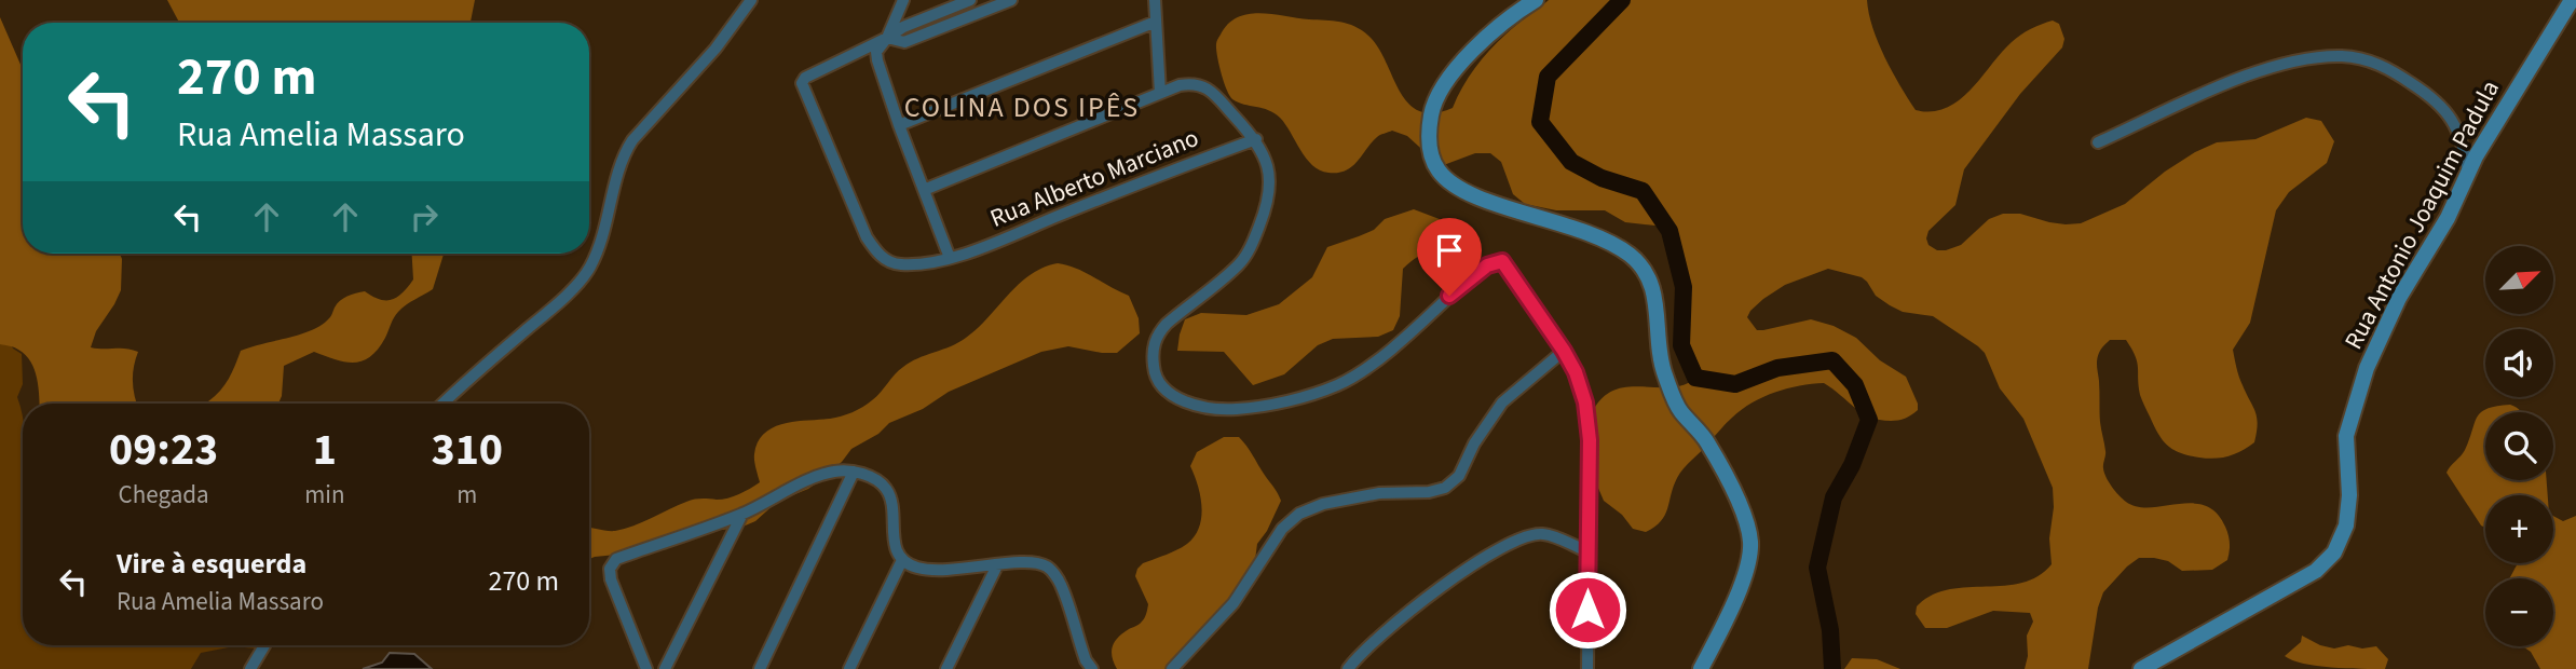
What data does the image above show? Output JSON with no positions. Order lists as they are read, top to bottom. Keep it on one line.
{"streets":{"street":["Rua Alberto Marciano","Rua Antonio Joaquim Padula"]},"districts":["COLINA DOS IPÊS"],"north":"top right","page":{"turn":["270 m","Rua Amelia Massaro"],"map_buttons":["+","−"],"eta":["09:23","Chegada","1","min","310","m"],"list":[{"name":"Vire à esquerda","note":"Rua Amelia Massaro","value":"270 m"}]}}
